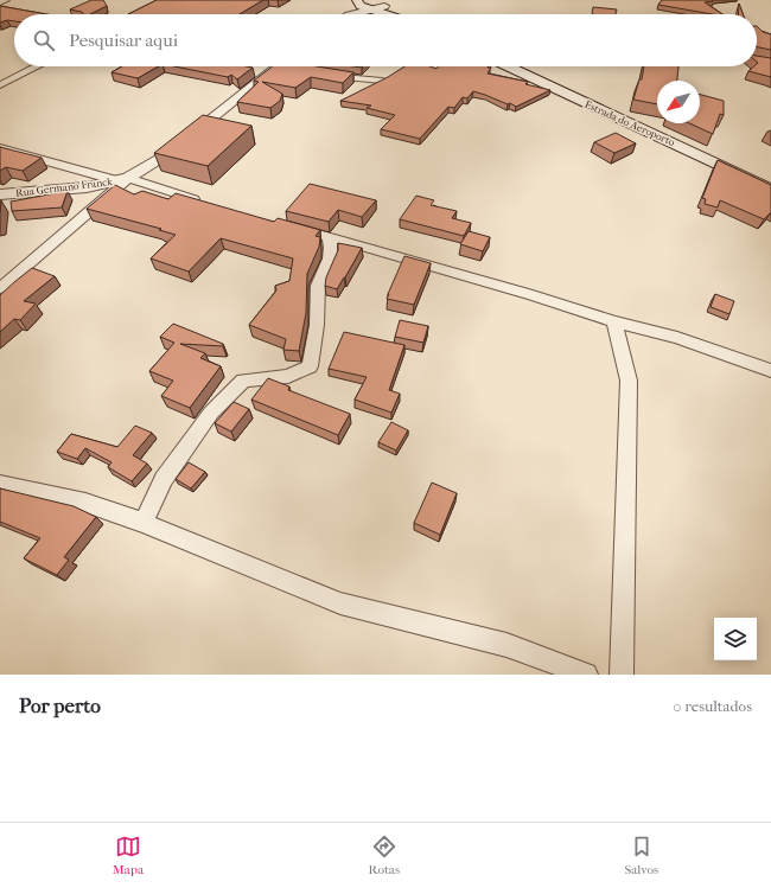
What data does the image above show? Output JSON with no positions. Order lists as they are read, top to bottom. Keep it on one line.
{"streets":{"main road":["Estrada do Aeroporto"],"street":["Rua Germano Franck"]},"north":"bottom left","page":{"search":"Pesquisar aqui","heading":["Por perto","0 resultados"],"nav":["Mapa","Rotas","Salvos"]}}
